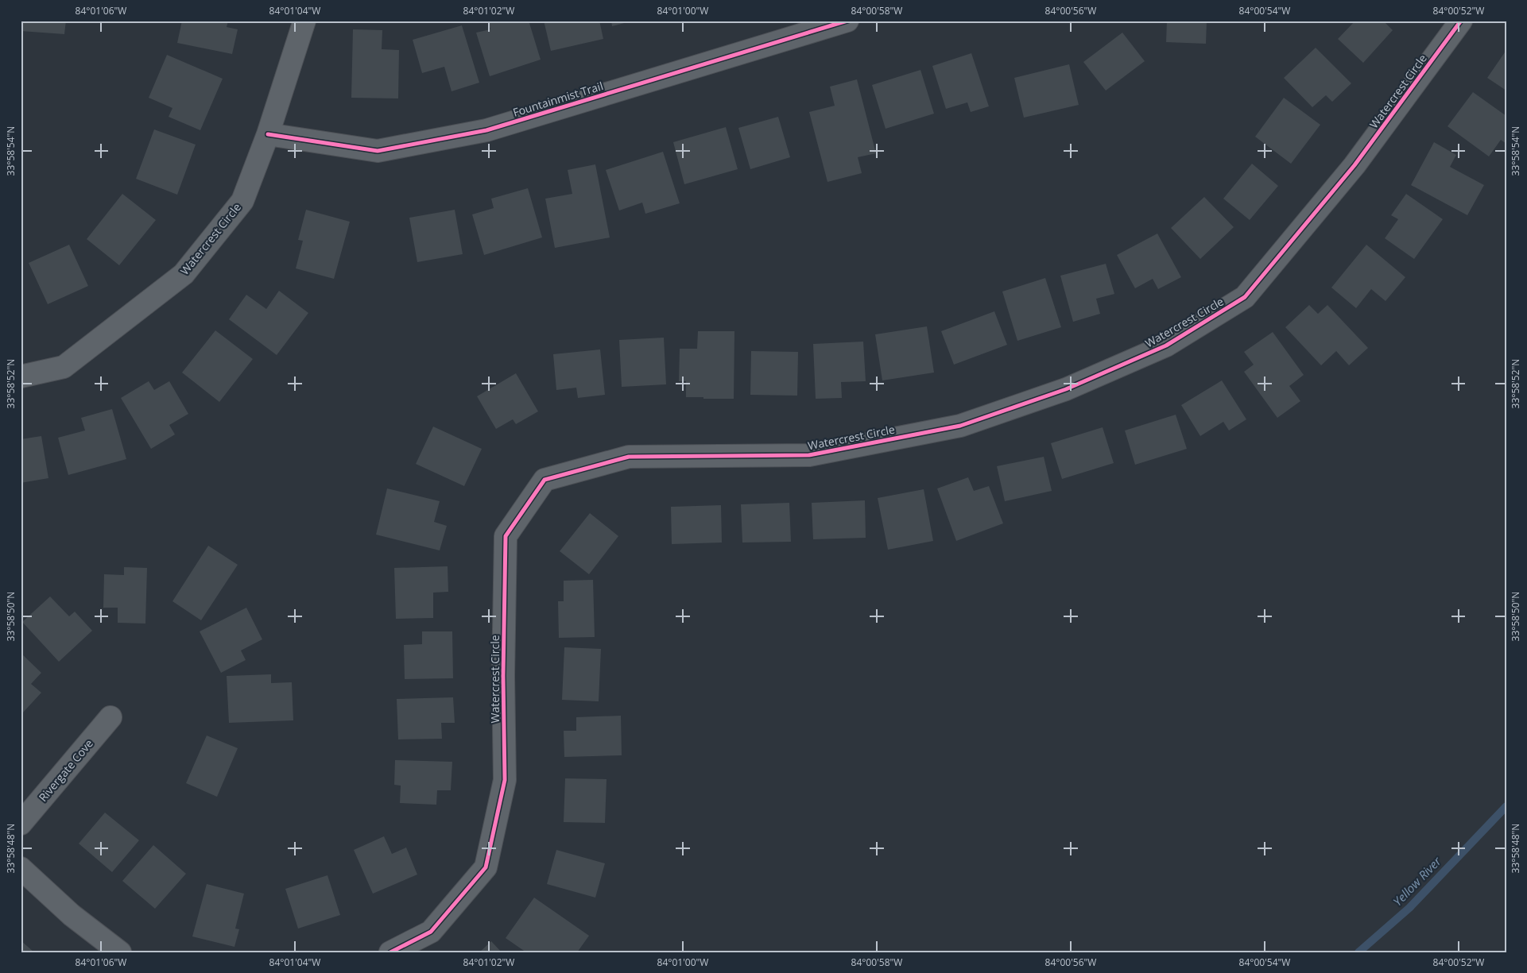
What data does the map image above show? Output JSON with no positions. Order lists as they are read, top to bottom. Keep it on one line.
{"streets":{"street":["Watercrest Circle","Fountainmist Trail","Rivergate Cove"]},"crossings":[["Watercrest Circle","Fountainmist Trail"]],"water":["Yellow River"],"coordinates":["84°01'06\"W","84°01'04\"W","84°01'02\"W","84°01'00\"W","84°00'58\"W","84°00'56\"W","84°00'54\"W","84°00'52\"W","33°58'54\"N","33°58'52\"N","33°58'50\"N","33°58'48\"N"]}
